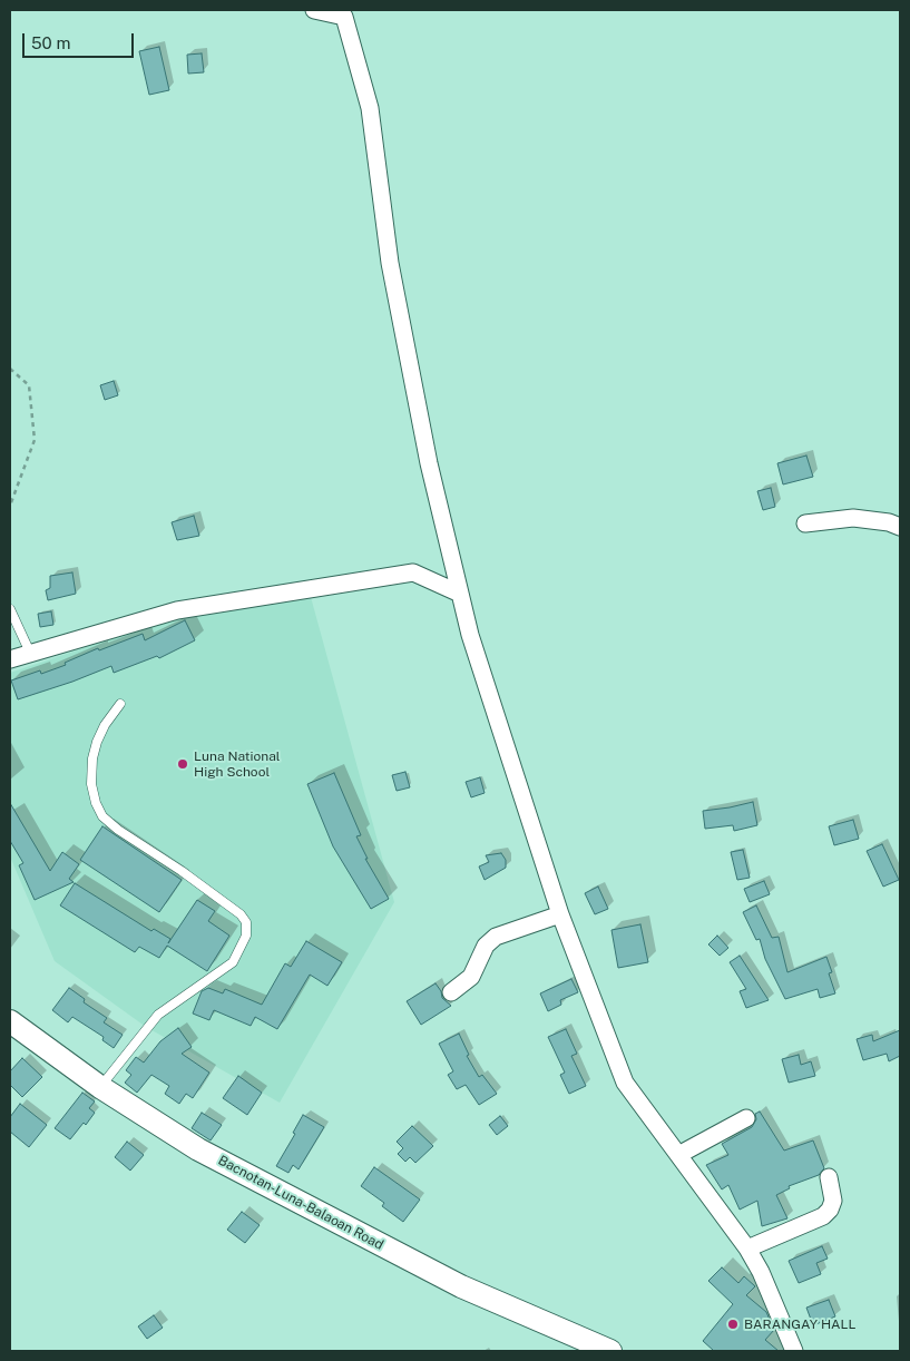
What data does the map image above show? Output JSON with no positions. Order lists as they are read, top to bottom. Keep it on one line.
{"streets":{"main road":["Bacnotan-Luna-Balaoan Road"]},"places":["Luna National High School","BARANGAY HALL"],"scale_bar":"50 m"}
